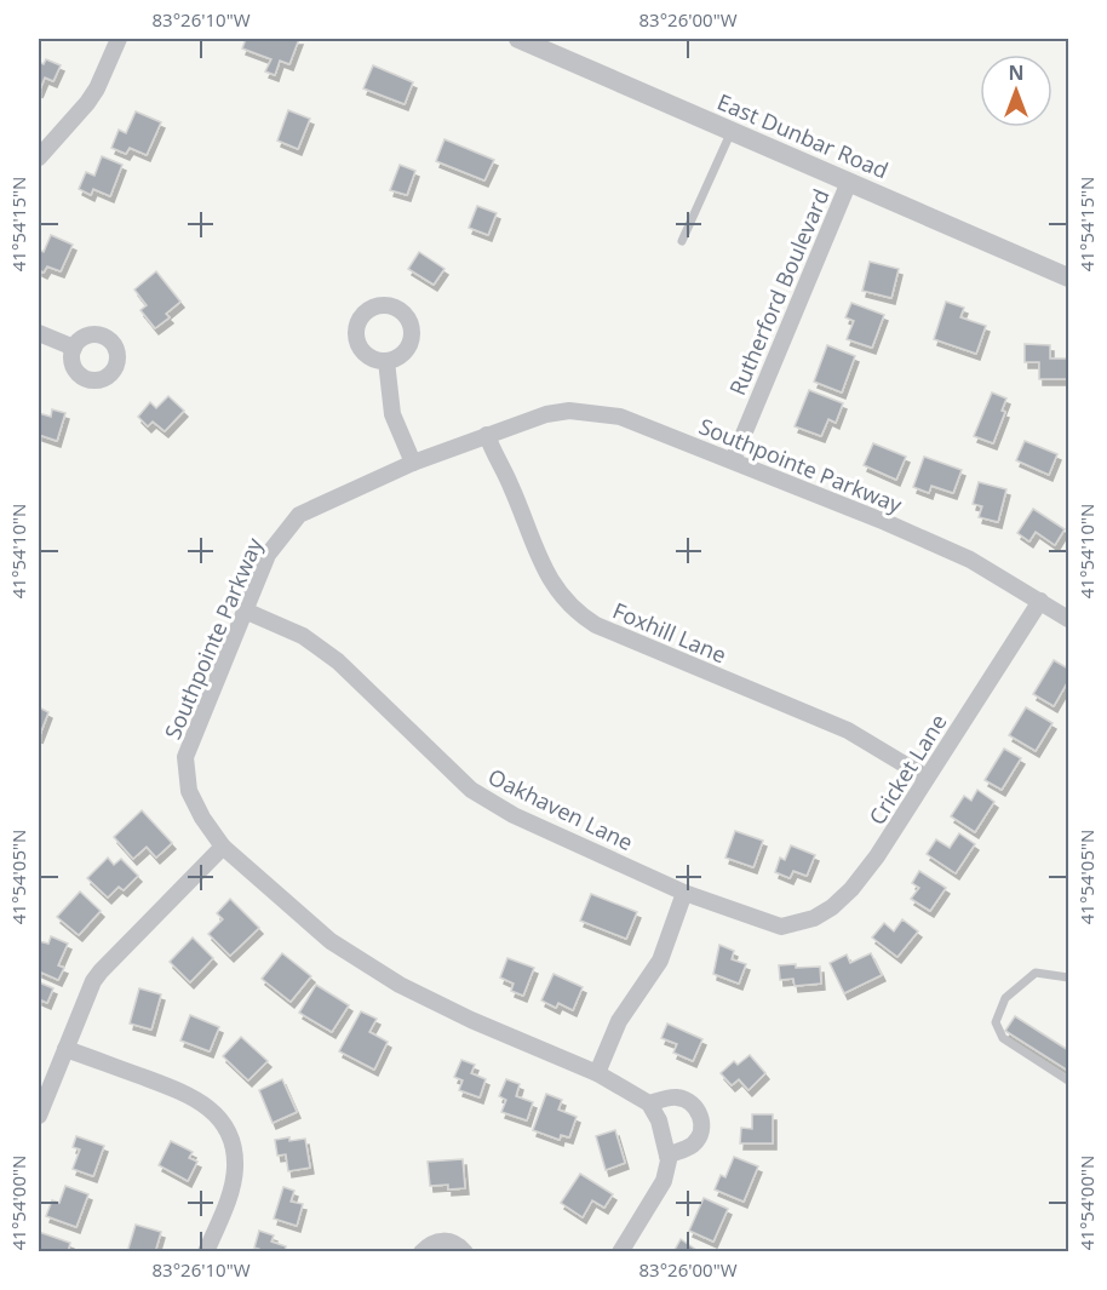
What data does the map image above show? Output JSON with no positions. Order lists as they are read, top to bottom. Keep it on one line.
{"streets":{"street":["East Dunbar Road","Rutherford Boulevard","Southpointe Parkway","Foxhill Lane","Cricket Lane","Oakhaven Lane"]},"crossings":[["East Dunbar Road","Rutherford Boulevard"],["Rutherford Boulevard","Southpointe Parkway"],["Southpointe Parkway","Foxhill Lane"],["Southpointe Parkway","Cricket Lane"],["Southpointe Parkway","Oakhaven Lane"],["Foxhill Lane","Cricket Lane"],["Cricket Lane","Oakhaven Lane"]],"north":"top","coordinates":["83°26'10\"W","83°26'00\"W","41°54'15\"N","41°54'10\"N","41°54'05\"N","41°54'00\"N"]}
